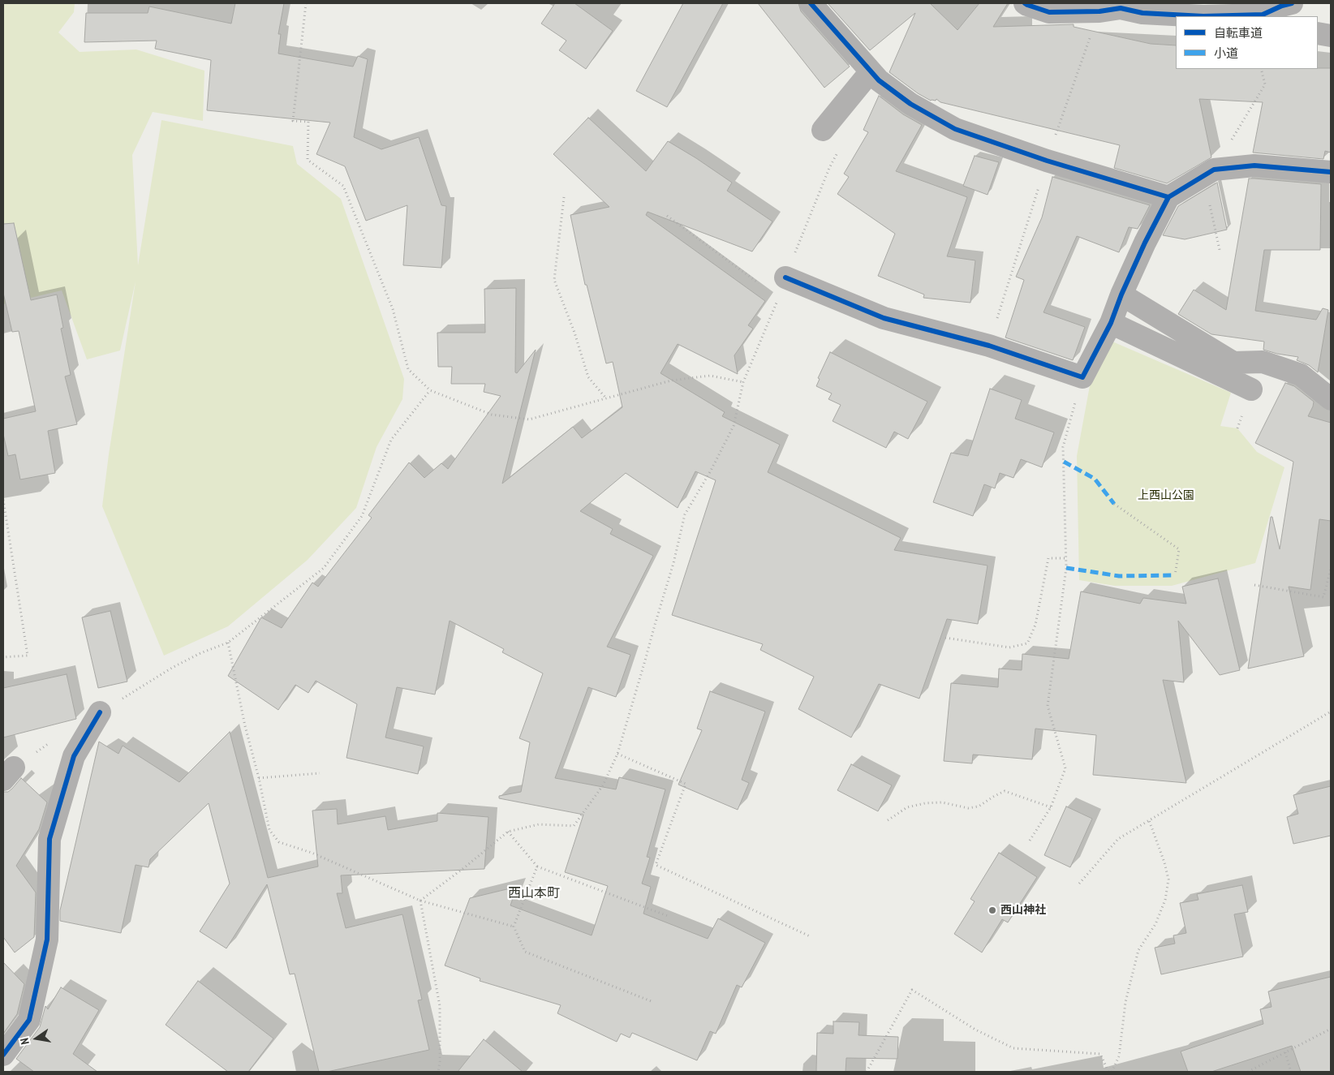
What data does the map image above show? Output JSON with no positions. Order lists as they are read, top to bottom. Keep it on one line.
{"districts":["西山本町"],"parks":["上西山公園"],"places":["西山神社"],"legend":["自転車道","小道"],"north":"left"}
